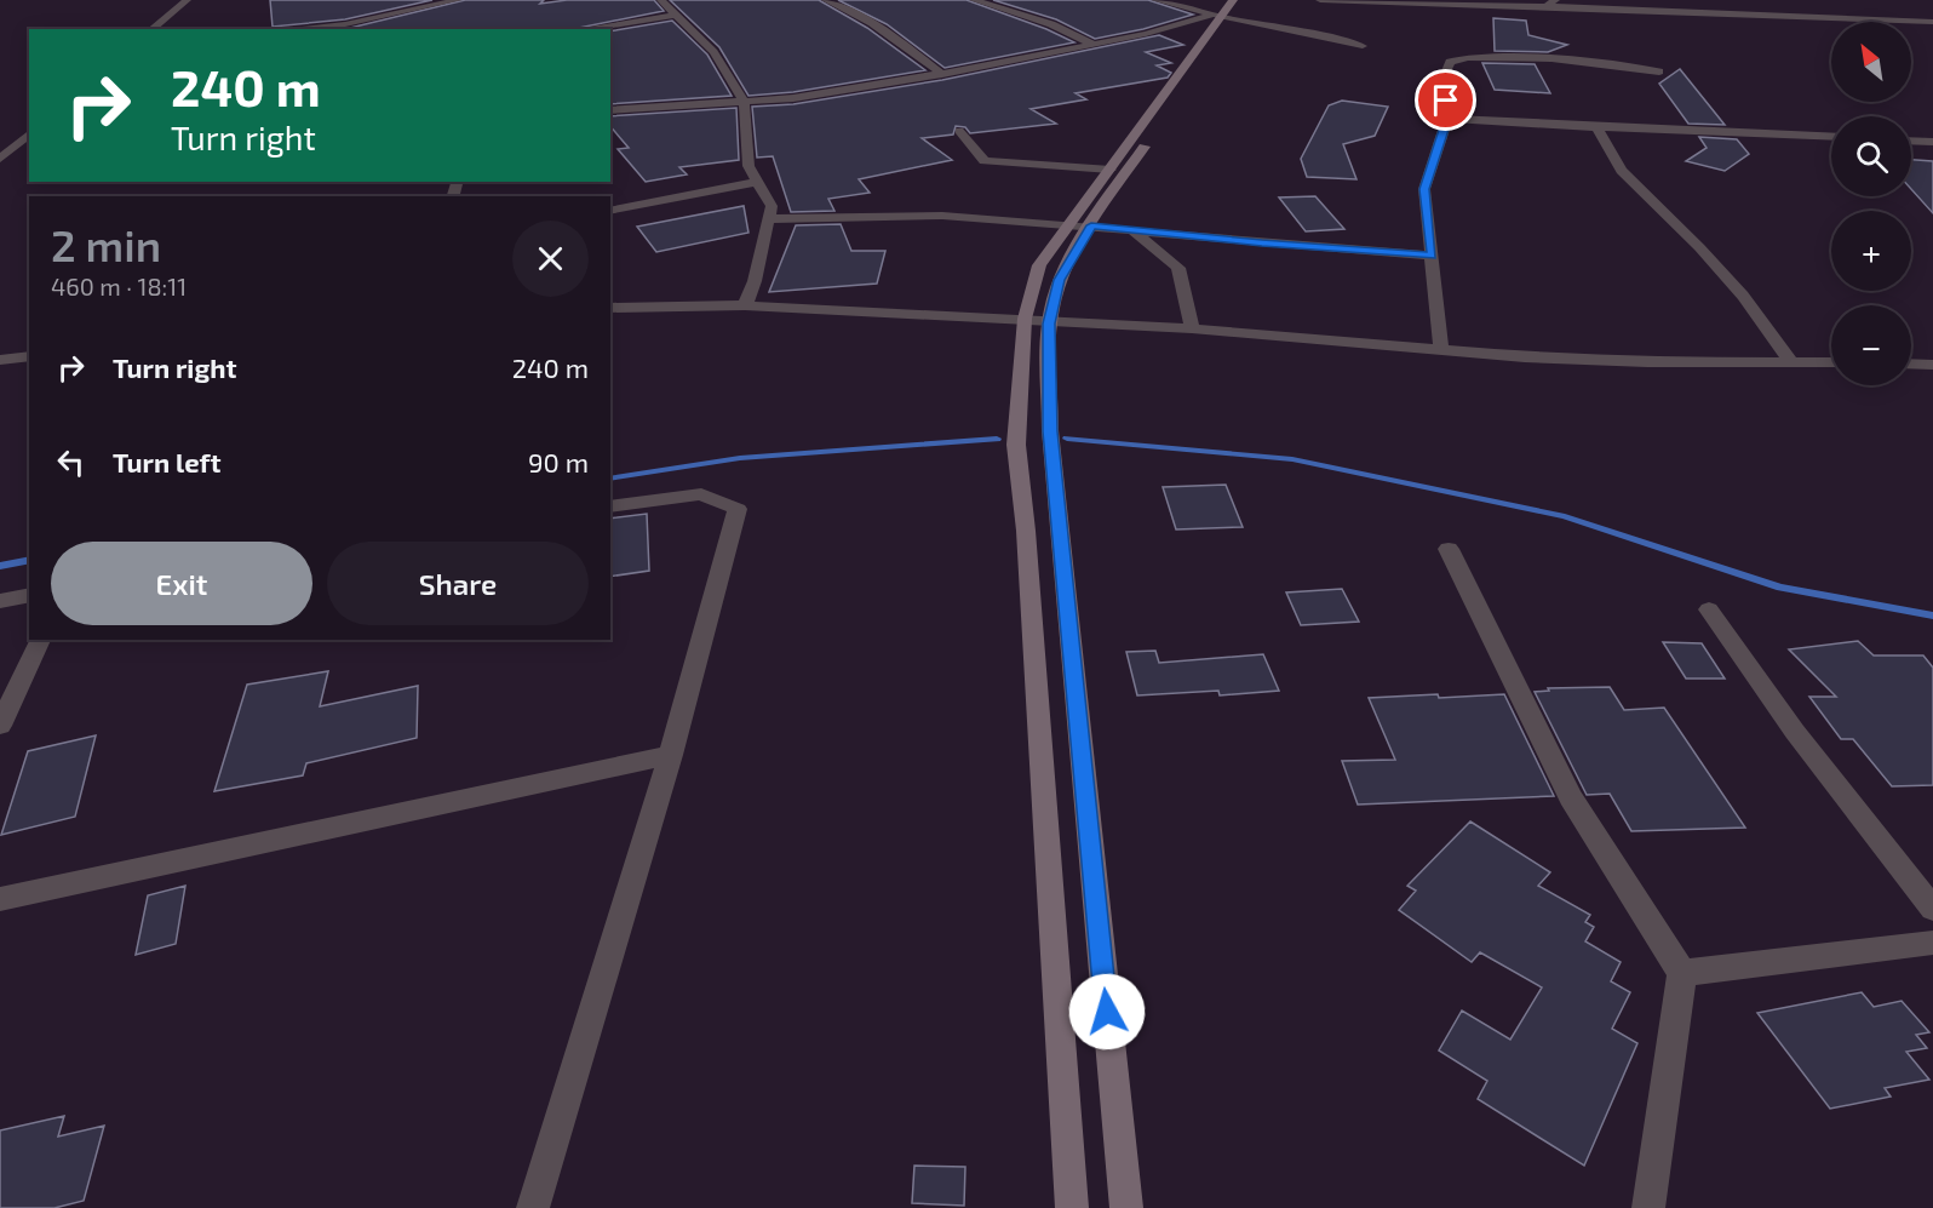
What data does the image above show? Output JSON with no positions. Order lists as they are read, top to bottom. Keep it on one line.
{"north":"top left","page":{"map_buttons":["+","−"],"turn":["240 m","Turn right"],"heading":["2 min","460 m · 18:11"],"list":[{"name":"Turn right","value":"240 m"},{"name":"Turn left","value":"90 m"}],"buttons":["Exit","Share"]}}
